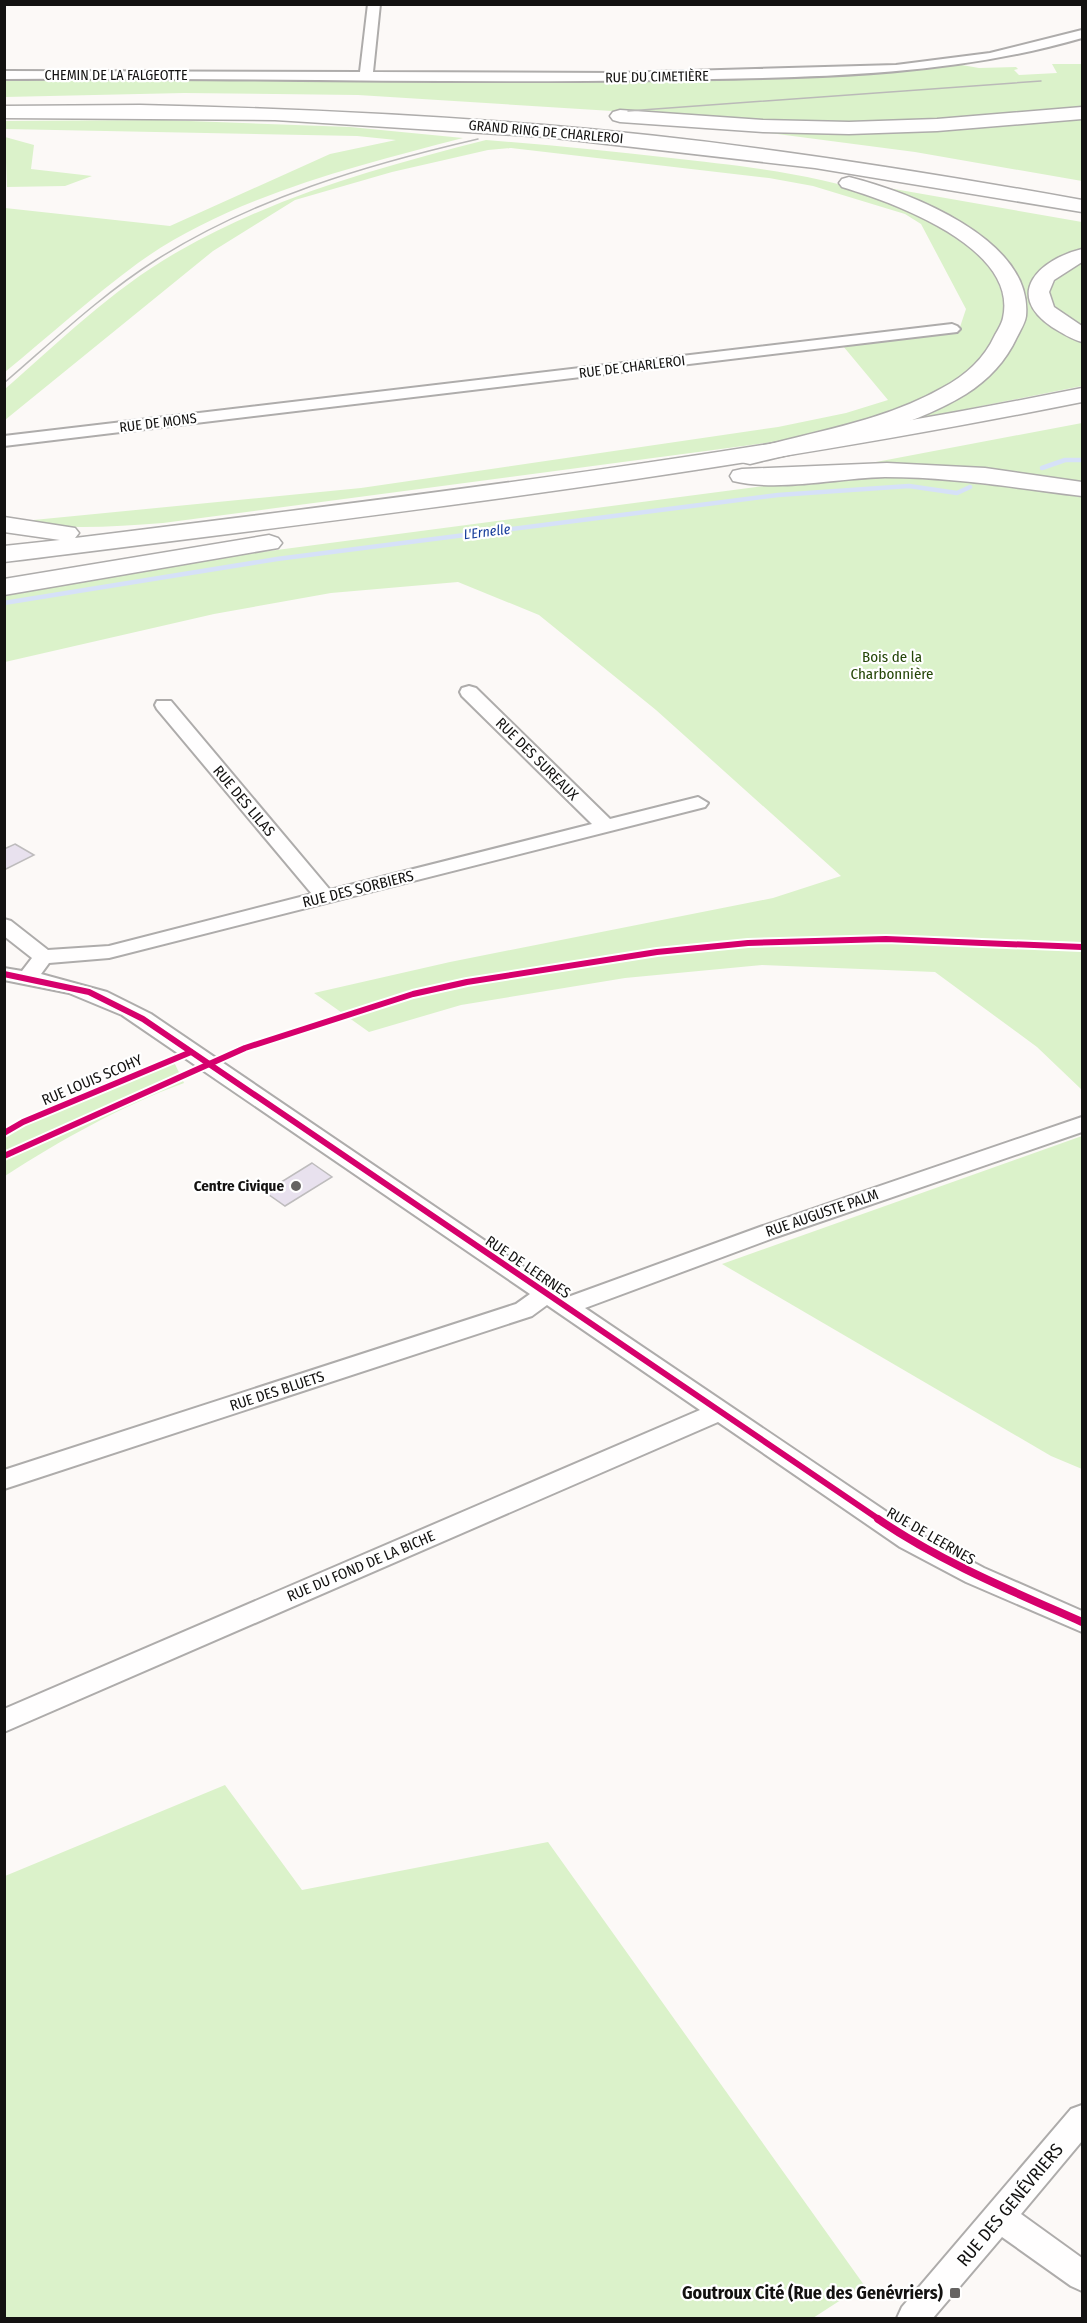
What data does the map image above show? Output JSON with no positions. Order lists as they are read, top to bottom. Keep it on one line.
{"streets":{"highway":["GRAND RING DE CHARLEROI"],"street":["CHEMIN DE LA FALGEOTTE","RUE DU CIMETIÈRE","RUE DE CHARLEROI","RUE DE MONS","RUE DES SUREAUX","RUE DES LILAS","RUE DES SORBIERS","RUE AUGUSTE PALM","RUE DE LEERNES","RUE DES BLUETS","RUE DU FOND DE LA BICHE","RUE DES GENÉVRIERS"],"cycle path":["RUE LOUIS SCOHY"]},"crossings":[["CHEMIN DE LA FALGEOTTE","RUE DU CIMETIÈRE"],["RUE DE CHARLEROI","RUE DE MONS"],["RUE DES SUREAUX","RUE DES SORBIERS"],["RUE DES LILAS","RUE DES SORBIERS"],["RUE AUGUSTE PALM","RUE DE LEERNES"],["RUE AUGUSTE PALM","RUE DES BLUETS"],["RUE DE LEERNES","RUE DES BLUETS"],["RUE DE LEERNES","RUE DU FOND DE LA BICHE"]],"water":["L'Ernelle"],"parks":["Bois de la Charbonnière"],"places":{"other":["Centre Civique"],"transit":["Goutroux Cité (Rue des Genévriers)"]}}
